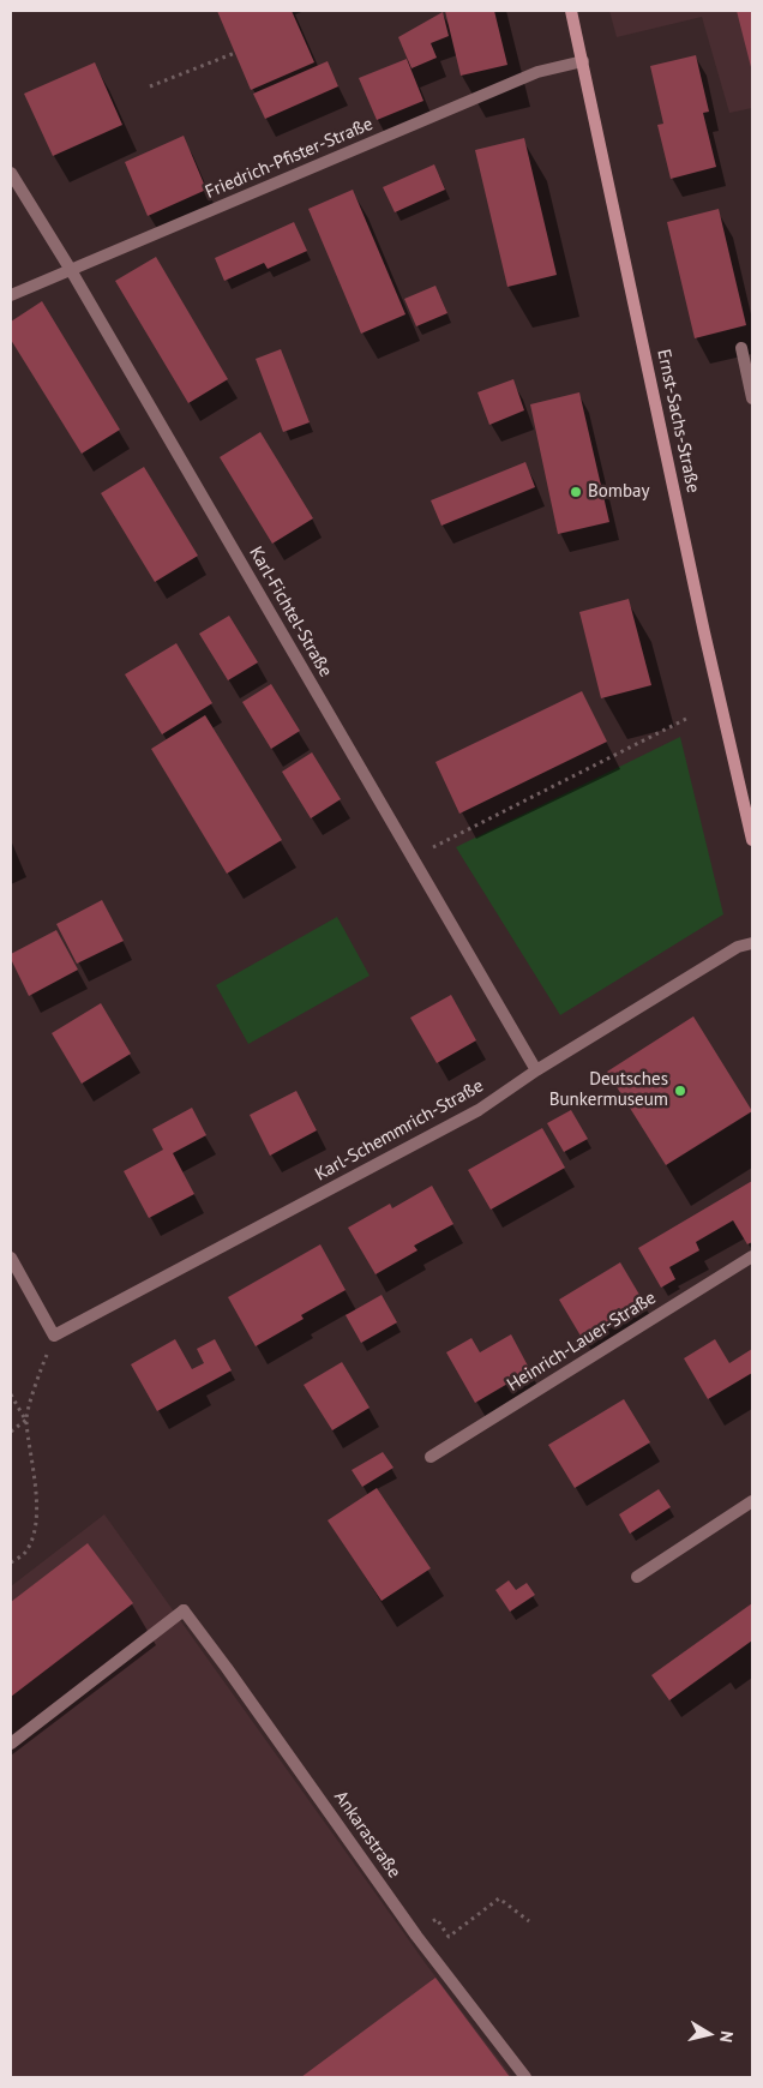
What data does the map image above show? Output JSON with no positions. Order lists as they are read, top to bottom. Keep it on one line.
{"streets":{"main road":["Ernst-Sachs-Straße"],"street":["Friedrich-Pfister-Straße","Karl-Fichtel-Straße","Karl-Schemmrich-Straße","Heinrich-Lauer-Straße","Ankarastraße"]},"crossings":[["Friedrich-Pfister-Straße","Ernst-Sachs-Straße"],["Friedrich-Pfister-Straße","Karl-Fichtel-Straße"],["Karl-Fichtel-Straße","Karl-Schemmrich-Straße"]],"places":["Bombay","Deutsches Bunkermuseum"],"north":"right"}
